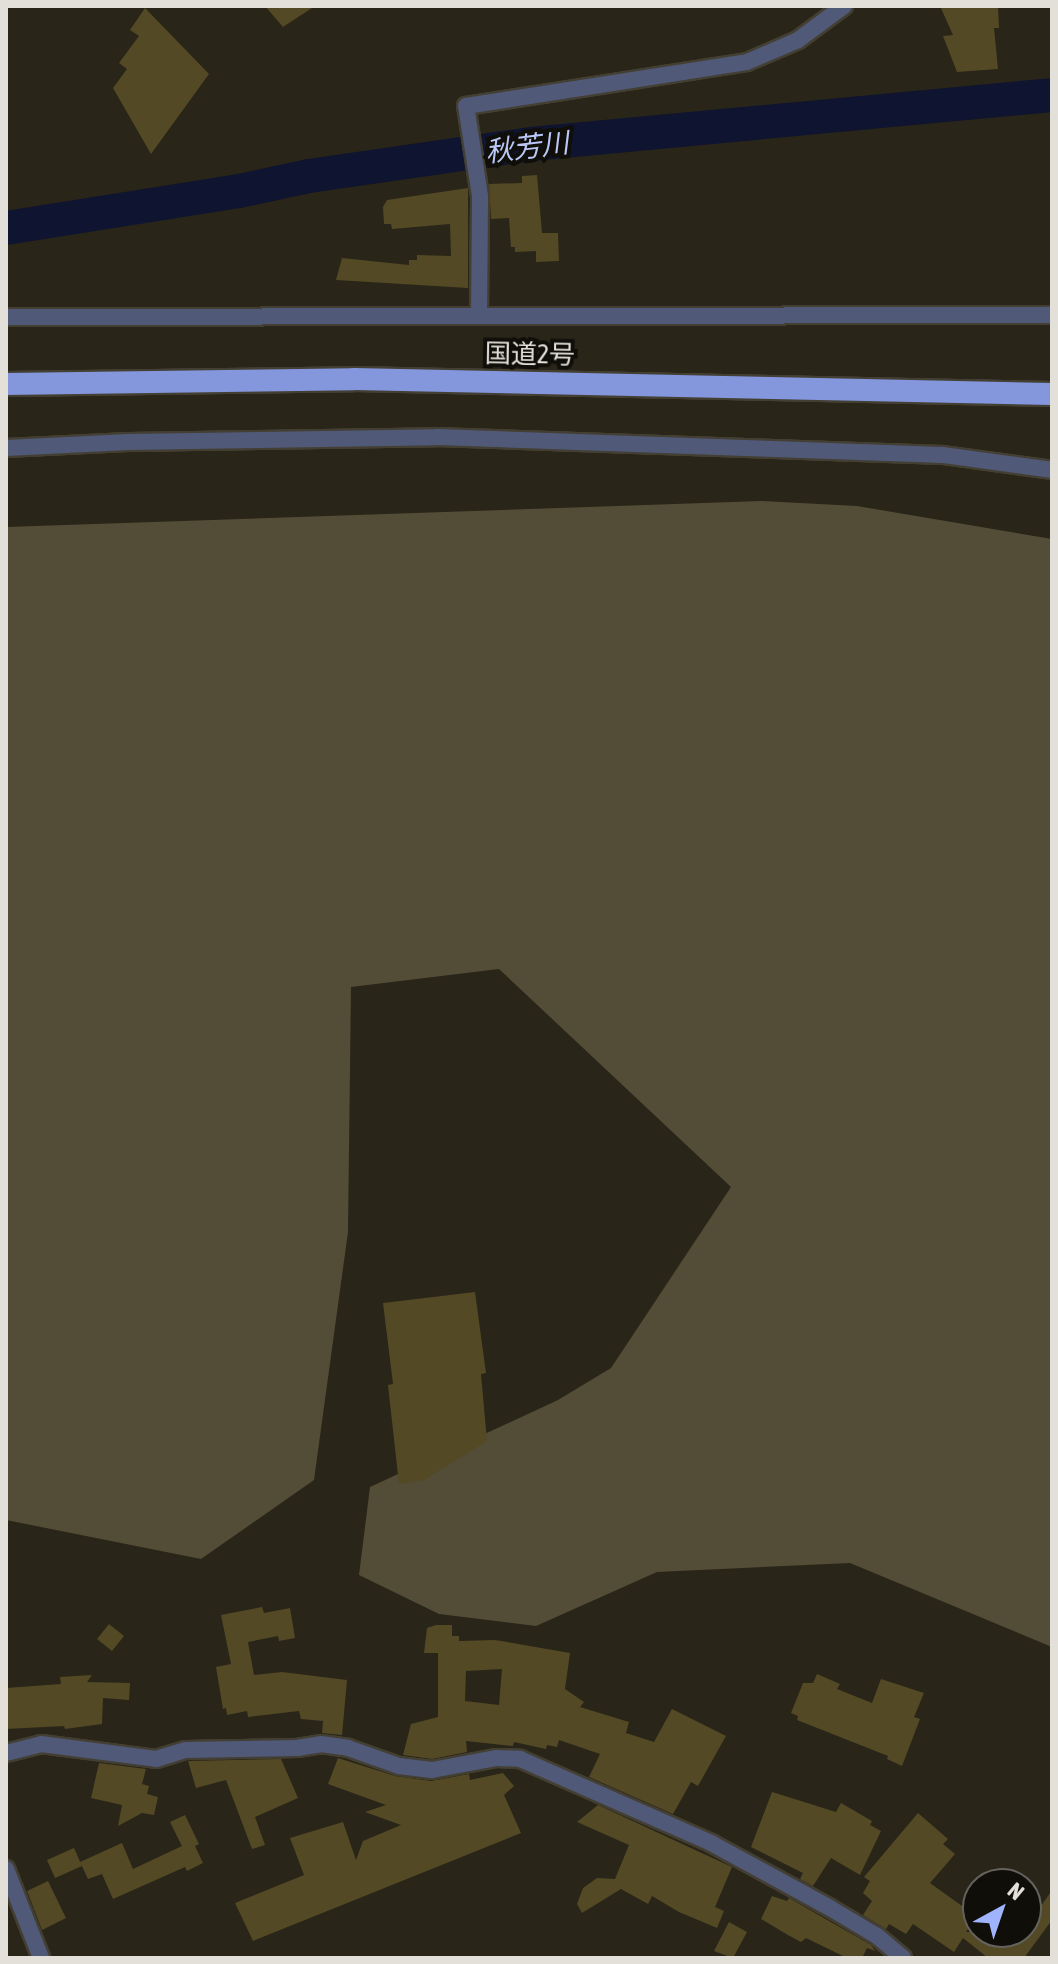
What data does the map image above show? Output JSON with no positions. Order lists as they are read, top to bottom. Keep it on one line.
{"streets":{"highway":["国道2号"]},"water":["秋芳川"],"north":"top right"}
